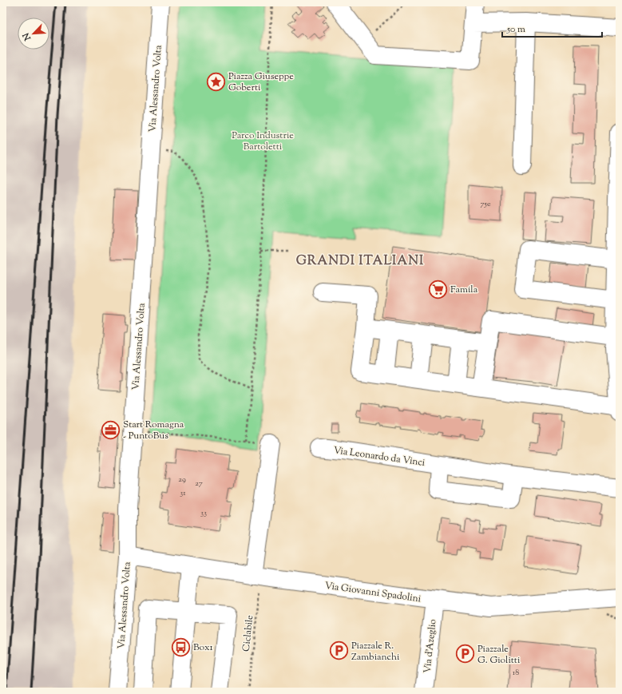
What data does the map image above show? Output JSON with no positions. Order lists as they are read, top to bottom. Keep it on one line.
{"streets":{"street":["Via Alessandro Volta","Via Leonardo da Vinci","Via Giovanni Spadolini","Via d'Azeglio"],"path":["Ciclabile"]},"crossings":[["Via Alessandro Volta","Via Giovanni Spadolini"],["Via Giovanni Spadolini","Ciclabile"],["Via Giovanni Spadolini","Via d'Azeglio"]],"districts":["GRANDI ITALIANI"],"parks":["Parco Industrie Bartoletti"],"places":{"place":["Piazza Giuseppe Goberti"],"supermarket":["Famila"],"office":["Start Romagna - PuntoBus"],"bus stop":["Box1"],"parking":["Piazzale R. Zambianchi","Piazzale G. Giolitti"]},"house_numbers":["75e","29","27","31","33","18"],"scale_bar":"50 m","north":"bottom left"}
